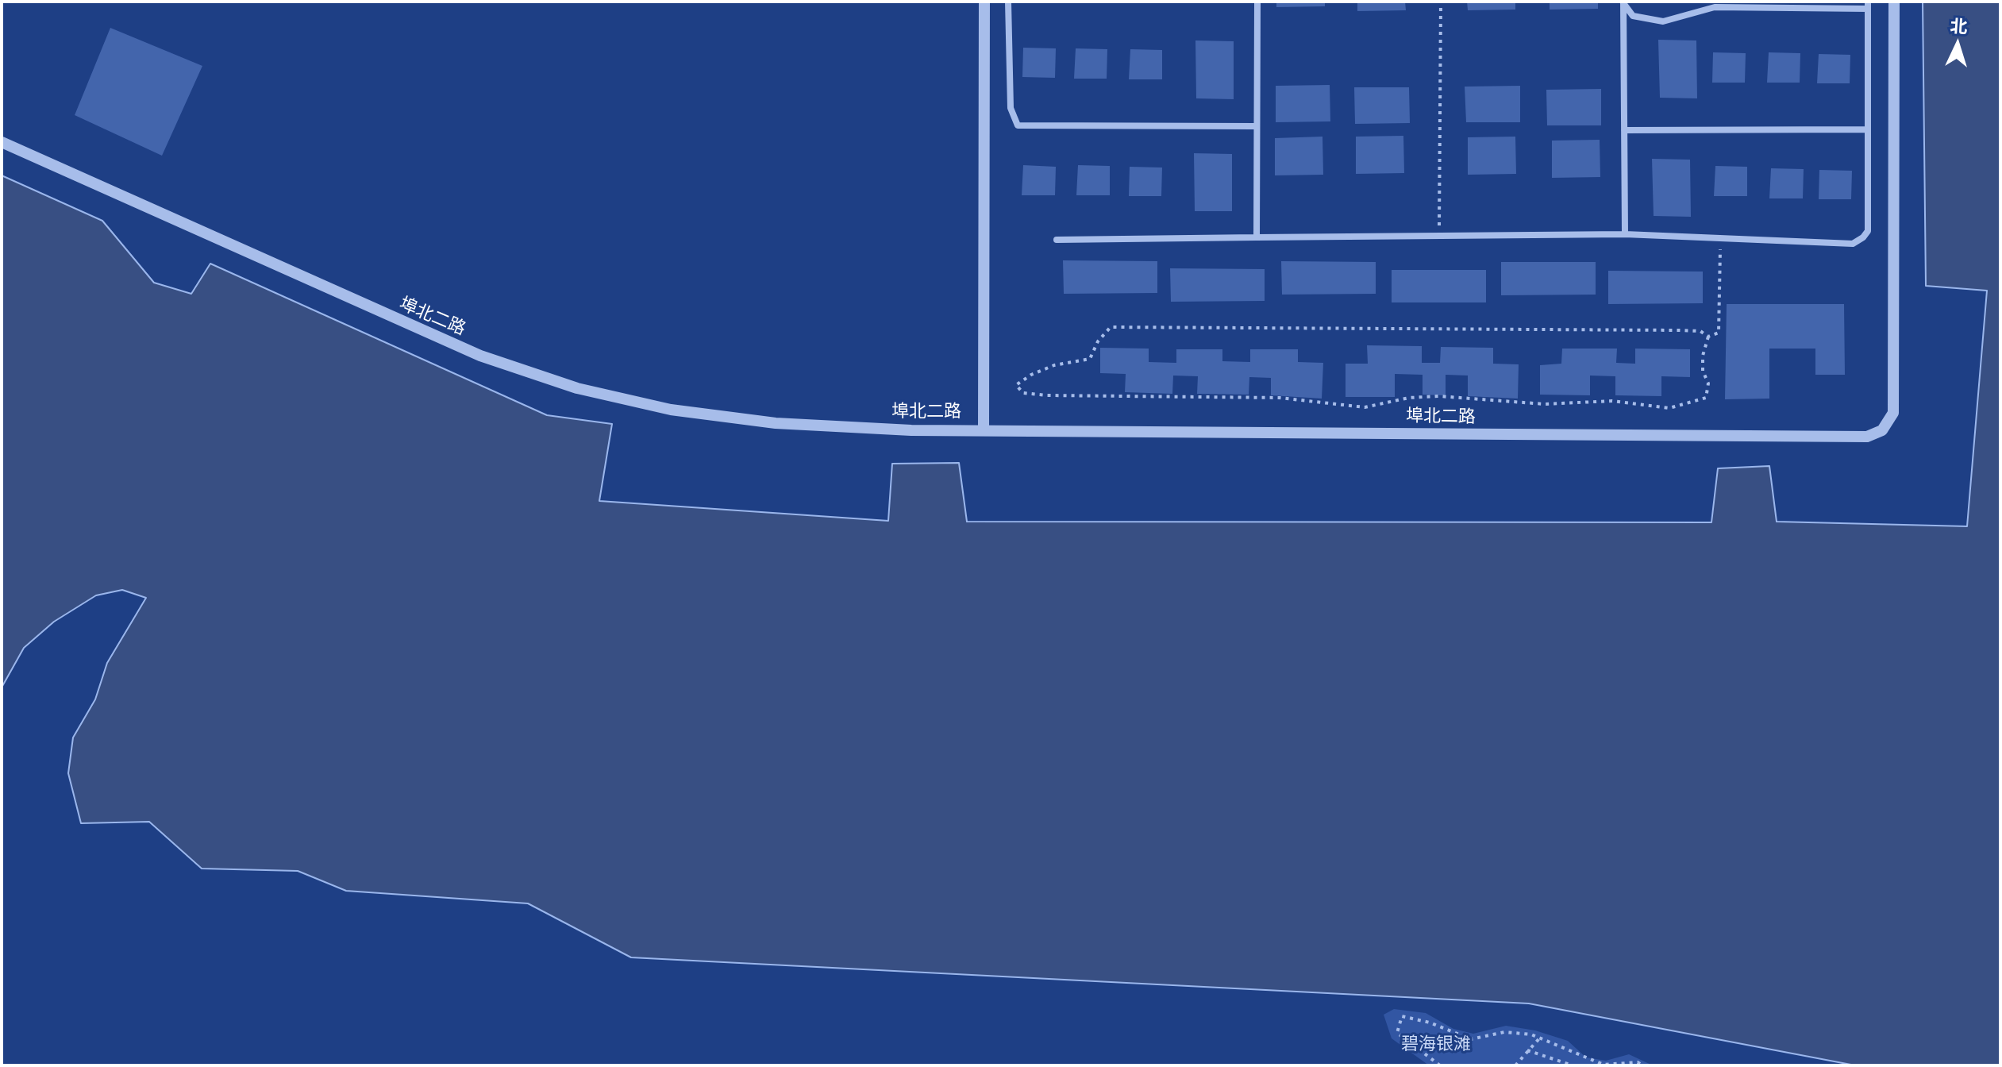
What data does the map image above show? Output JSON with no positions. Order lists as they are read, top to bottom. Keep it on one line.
{"streets":{"street":["埠北二路"]},"parks":["碧海银滩"],"north":"top"}
